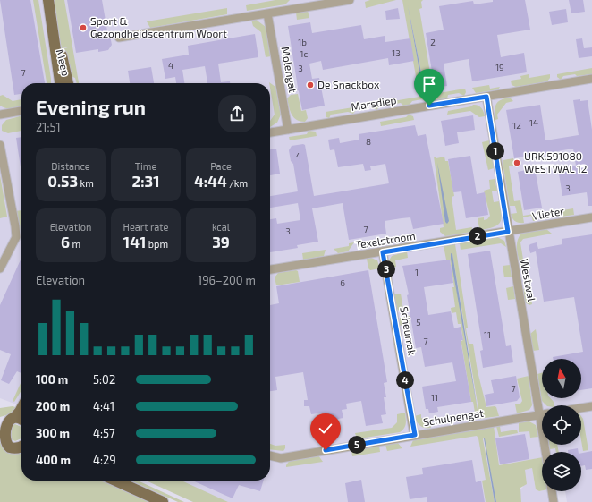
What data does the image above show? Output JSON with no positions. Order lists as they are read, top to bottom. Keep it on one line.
{"streets":{"main road":["Meep"],"street":["Molengat","Marsdiep","Vlieter","Texelstroom","Westwal","Scheurrak","Schulpengat"]},"crossings":[["Molengat","Marsdiep"],["Marsdiep","Westwal"],["Vlieter","Texelstroom"],["Vlieter","Westwal"],["Texelstroom","Westwal"],["Texelstroom","Scheurrak"],["Westwal","Schulpengat"],["Scheurrak","Schulpengat"]],"places":["Sport & Gezondheidscentrum Woort","De Snackbox","URK.591080 WESTWAL 12"],"house_numbers":["1b","2","13","1c","4","19","3","7","14","12","8","4","3","7","3","1","6","5","11","7","7","11"],"north":"top","page":{"heading":["Evening run","21:51"],"pins":["1","2","3","4","5"],"stats":[["Distance","0.53 km"],["Time","2:31"],["Pace","4:44 /km"],["Elevation","6 m"],["Heart rate","141 bpm"],["kcal","39"]],"chart":["Elevation","196–200 m"],"list":[{"name":"100 m","note":"5:02"},{"name":"200 m","note":"4:41"},{"name":"300 m","note":"4:57"},{"name":"400 m","note":"4:29"}]}}
